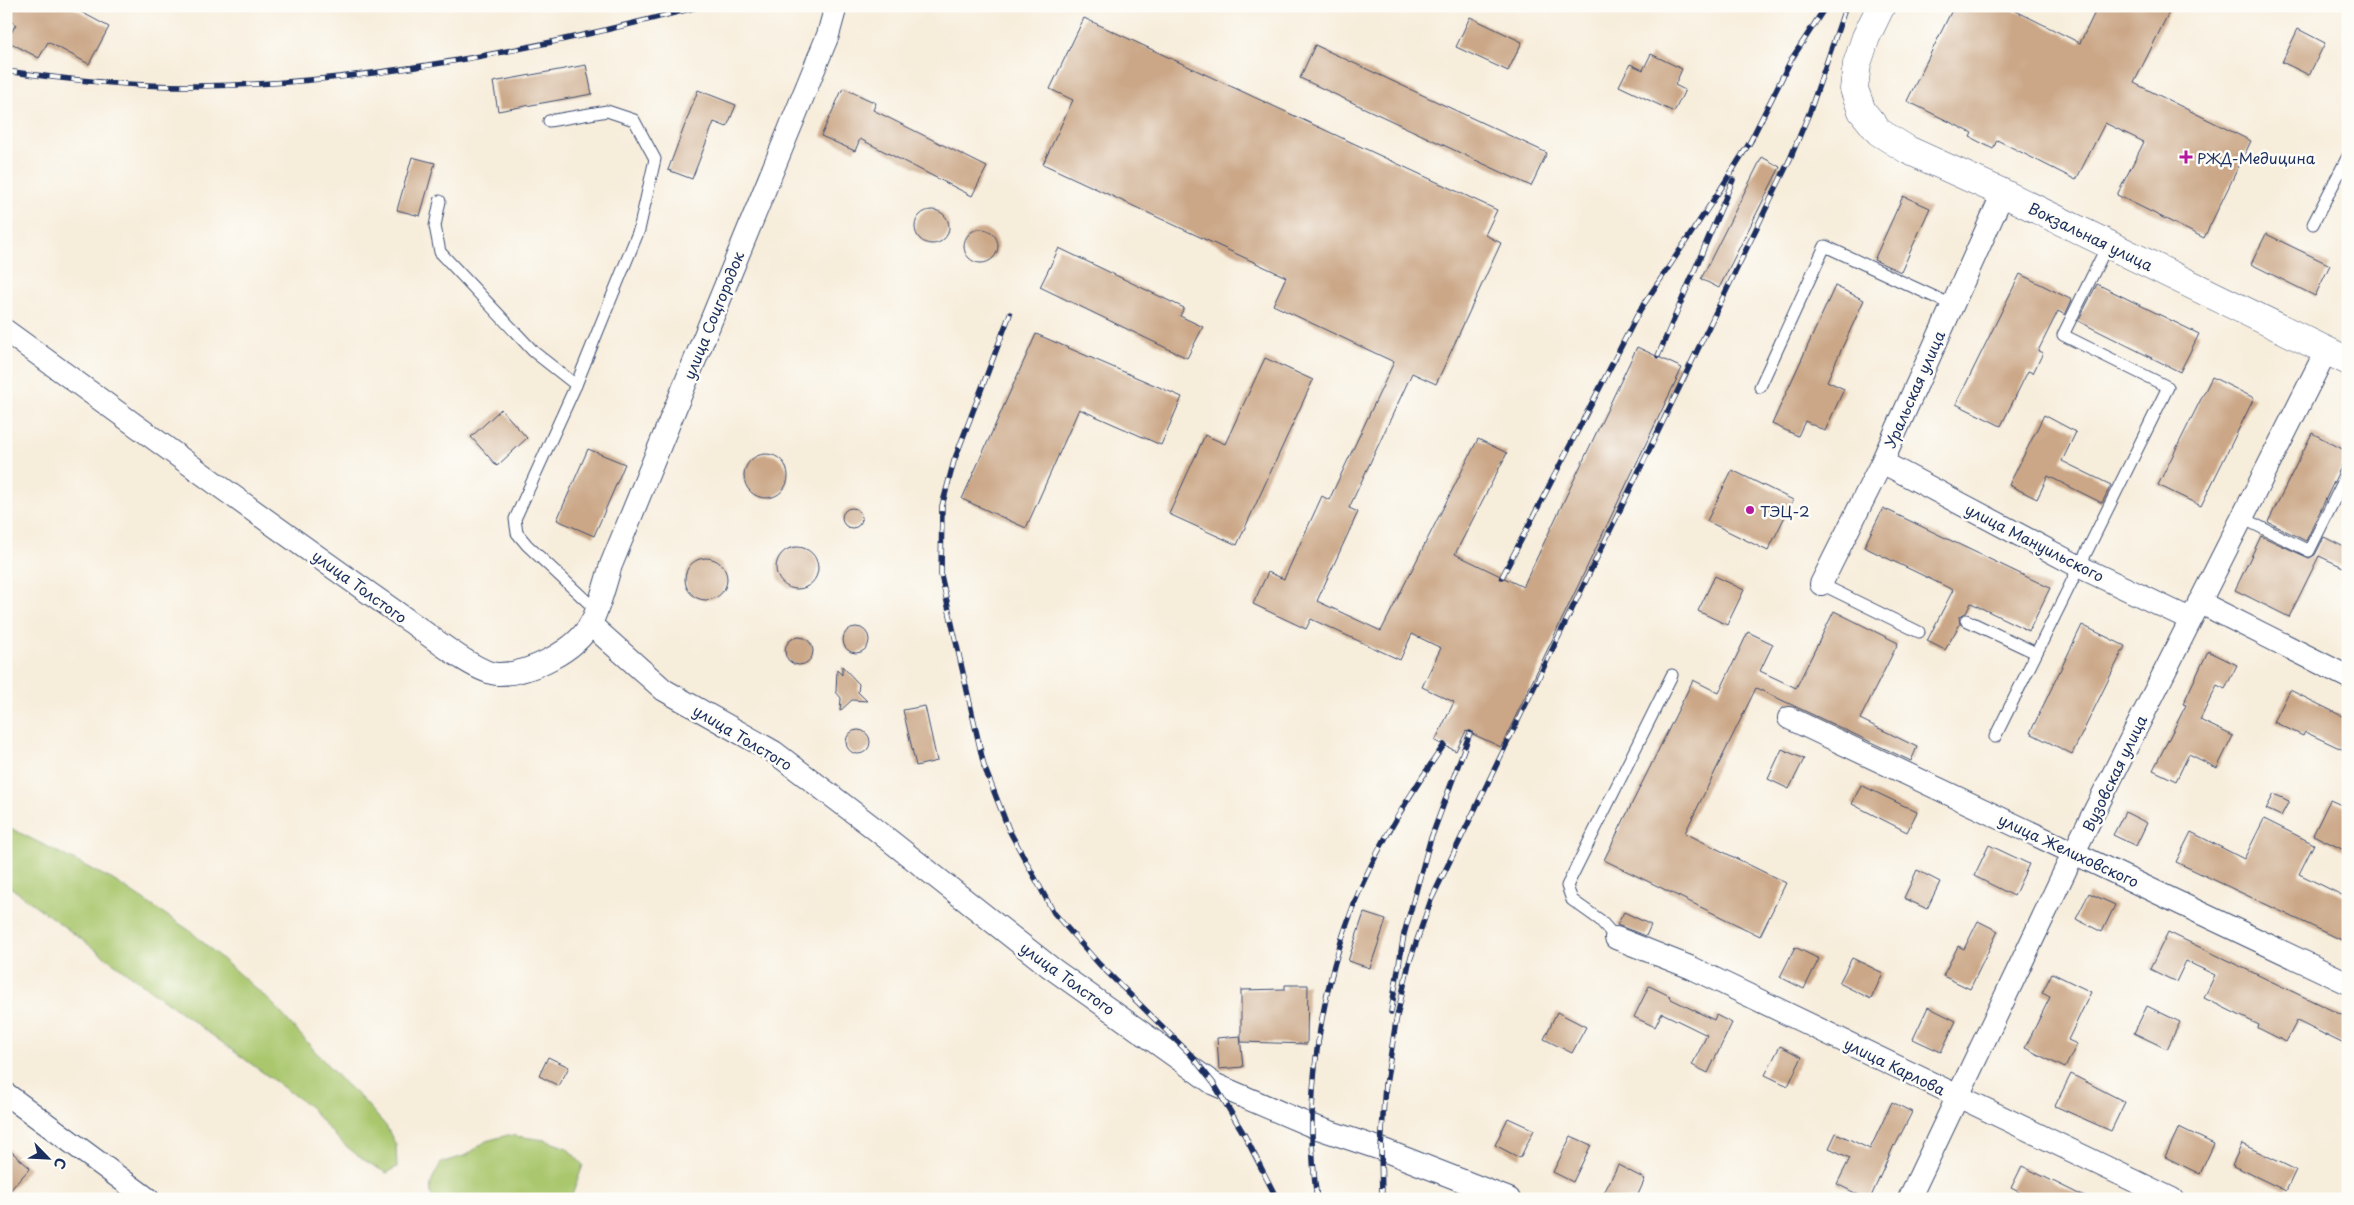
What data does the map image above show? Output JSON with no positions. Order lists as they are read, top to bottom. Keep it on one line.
{"streets":{"street":["Вокзальная улица","улица Соцгородок","Уральская улица","улица Мануильского","улица Толстого","Вузовская улица","улица Желиховского","улица Карлова"]},"crossings":[["Вокзальная улица","Уральская улица"],["Вокзальная улица","Вузовская улица"],["улица Соцгородок","улица Толстого"],["Уральская улица","улица Мануильского"],["улица Мануильского","Вузовская улица"],["Вузовская улица","улица Желиховского"],["Вузовская улица","улица Карлова"]],"places":{"health":["РЖД-Медицина"],"other":["ТЭЦ-2"]},"north":"bottom right"}
